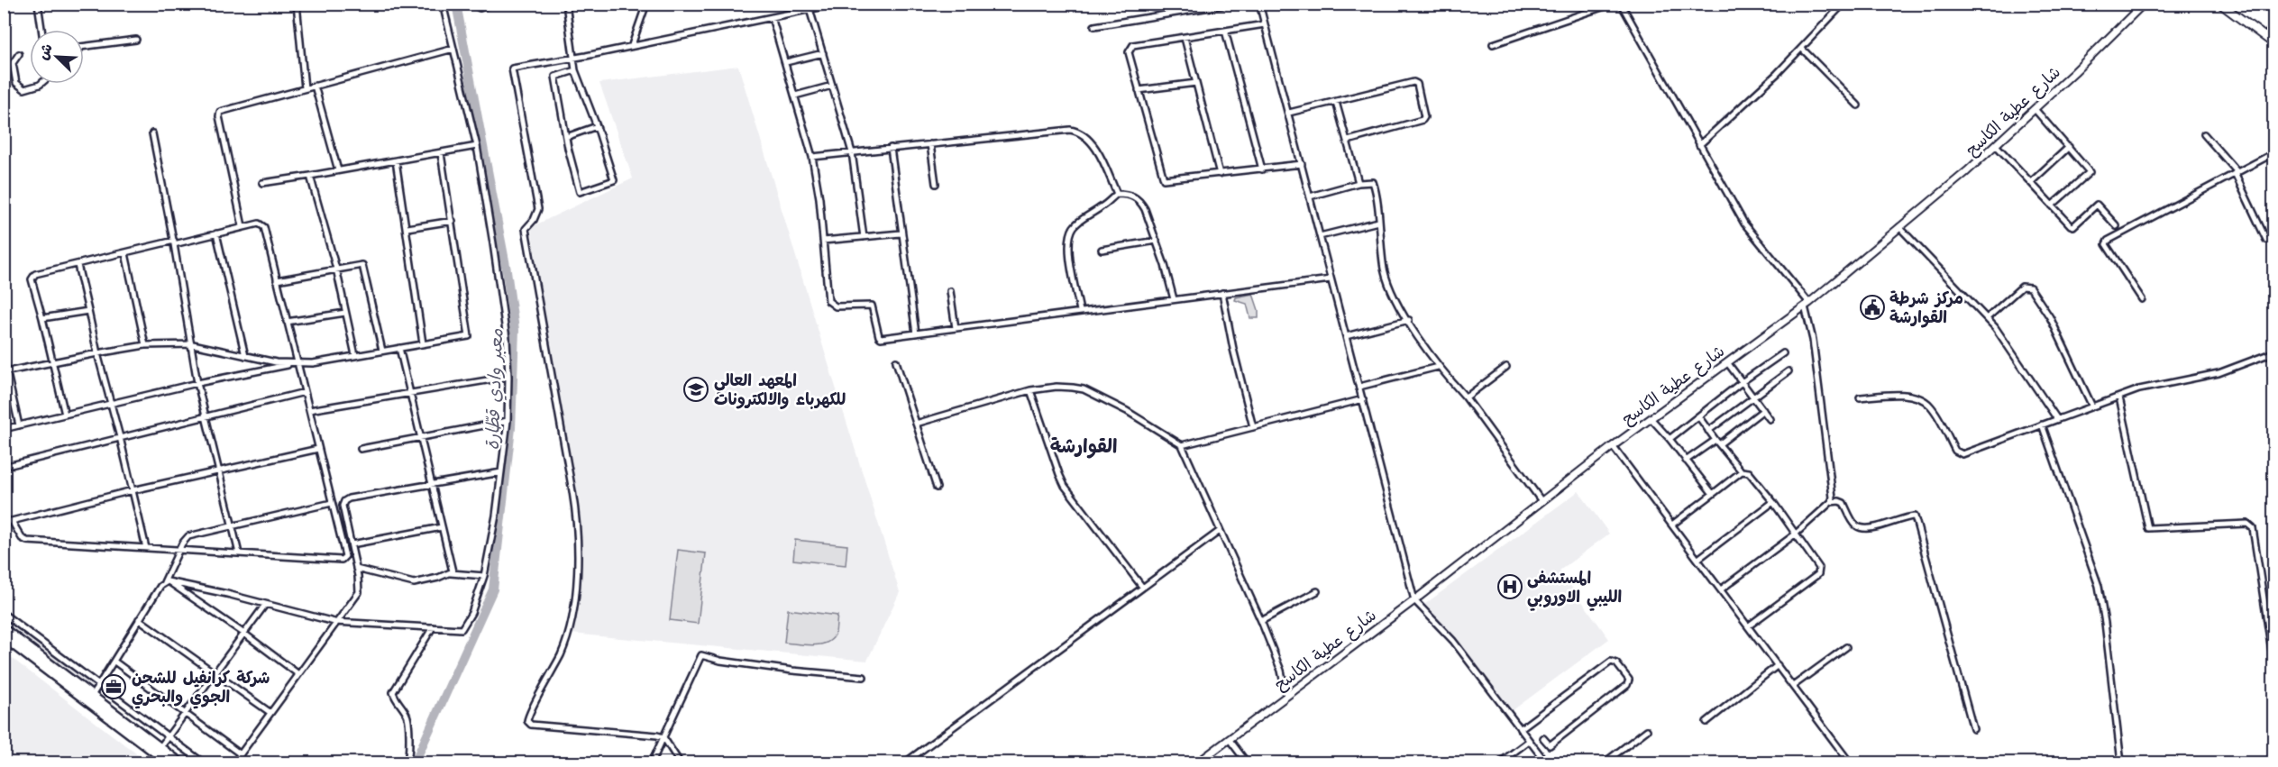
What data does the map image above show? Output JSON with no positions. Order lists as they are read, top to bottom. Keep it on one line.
{"streets":{"street":["شارع عطية الكاسح"]},"districts":["القوارشة"],"water":["معبر وادي قطّارة"],"places":{"public building":["مركز شرطة القوارشة"],"school or university":["المعهد العالي للكهرباء والالكترونات"],"hospital":["المستشفی الليبي الاوروبي"],"office":["شركة كرانفيل للشحن الجوي والبحري"]},"north":"top left"}
